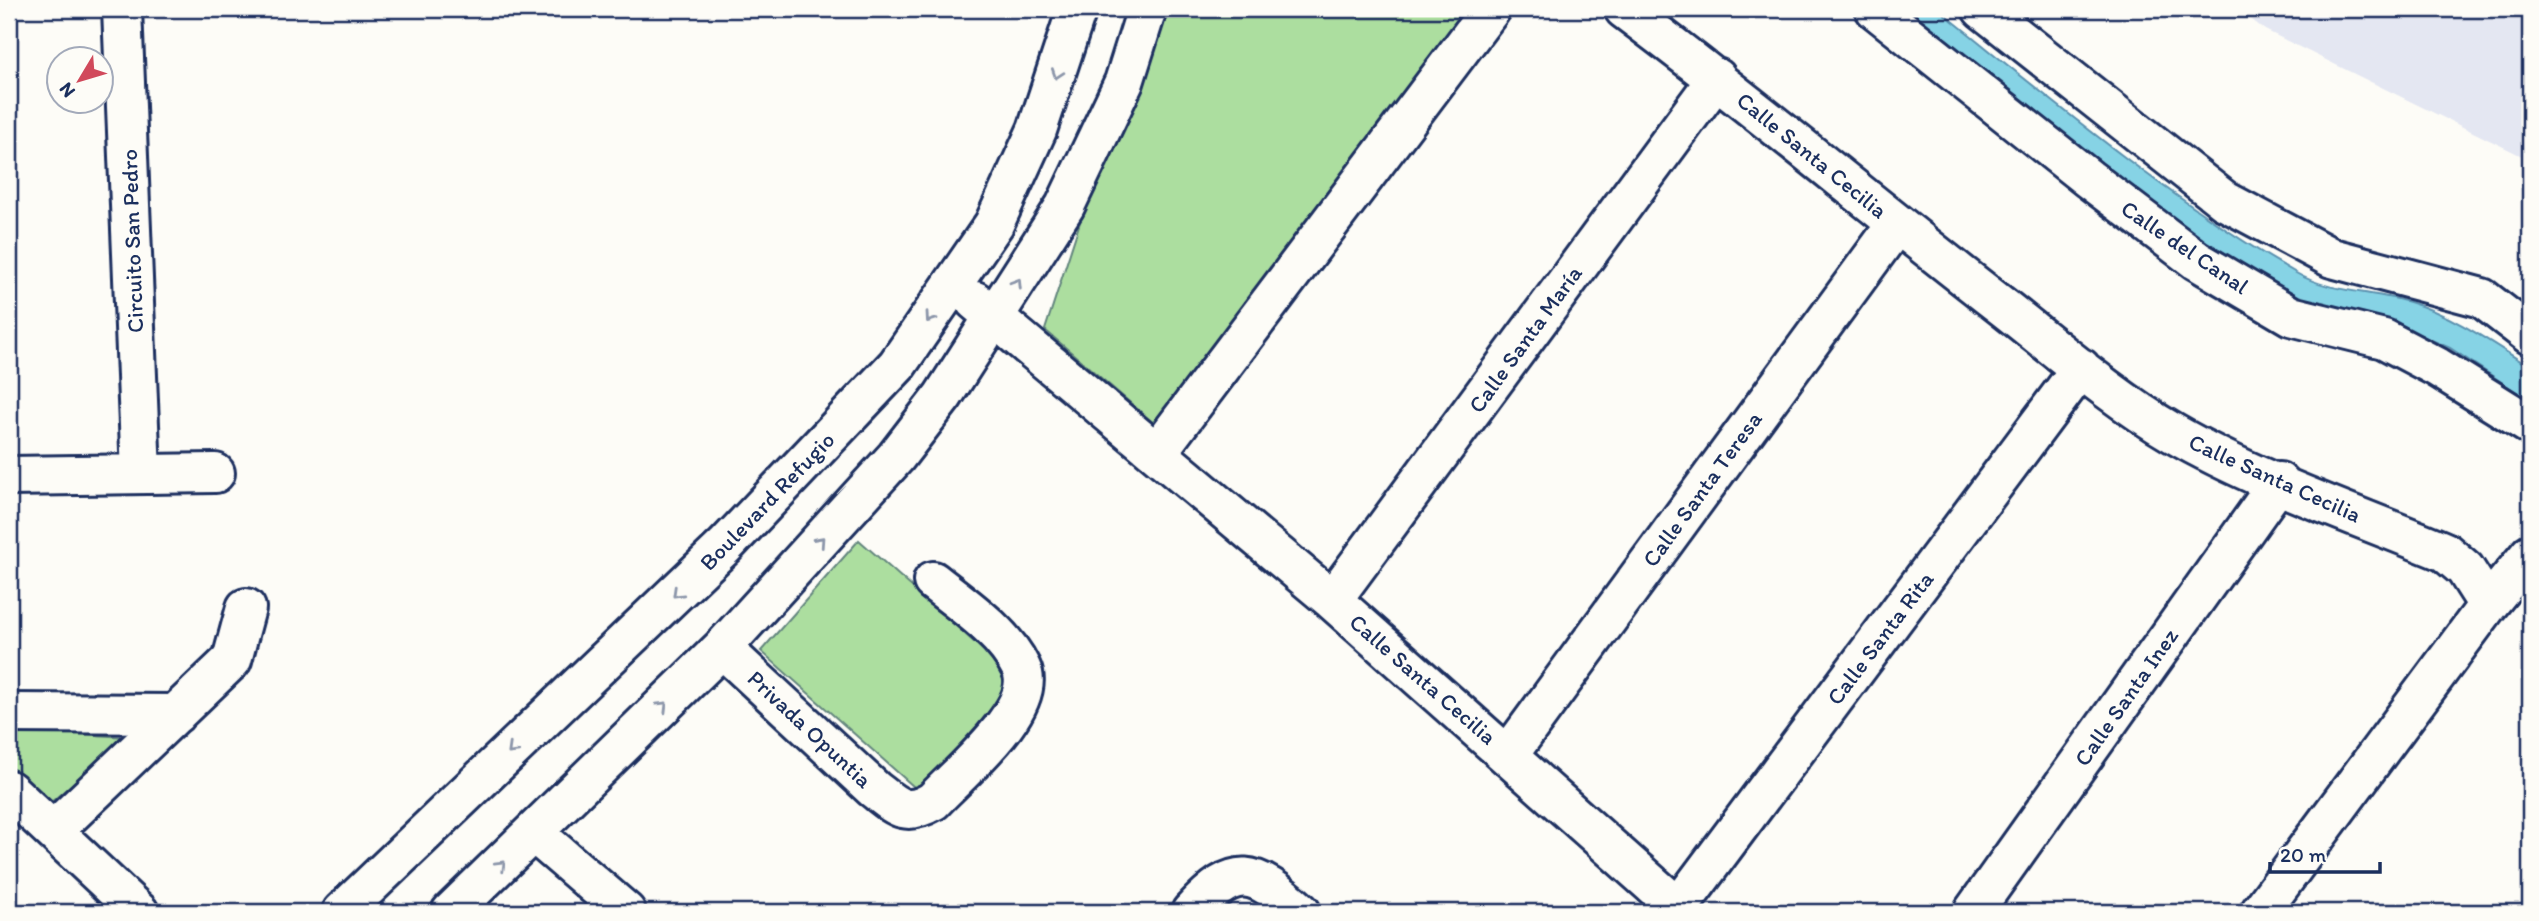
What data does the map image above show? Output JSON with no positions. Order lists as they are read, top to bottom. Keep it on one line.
{"streets":{"street":["Calle Santa Cecilia","Circuito San Pedro","Calle del Canal","Calle Santa María","Calle Santa Teresa","Boulevard Refugio","Calle Santa Rita","Calle Santa Inez","Privada Opuntia"]},"crossings":[["Calle Santa Cecilia","Calle Santa María"],["Calle Santa Cecilia","Calle Santa Teresa"],["Calle Santa Cecilia","Boulevard Refugio"],["Calle Santa Cecilia","Calle Santa Rita"],["Calle Santa Cecilia","Calle Santa Inez"]],"scale_bar":"20 m","north":"bottom left"}
